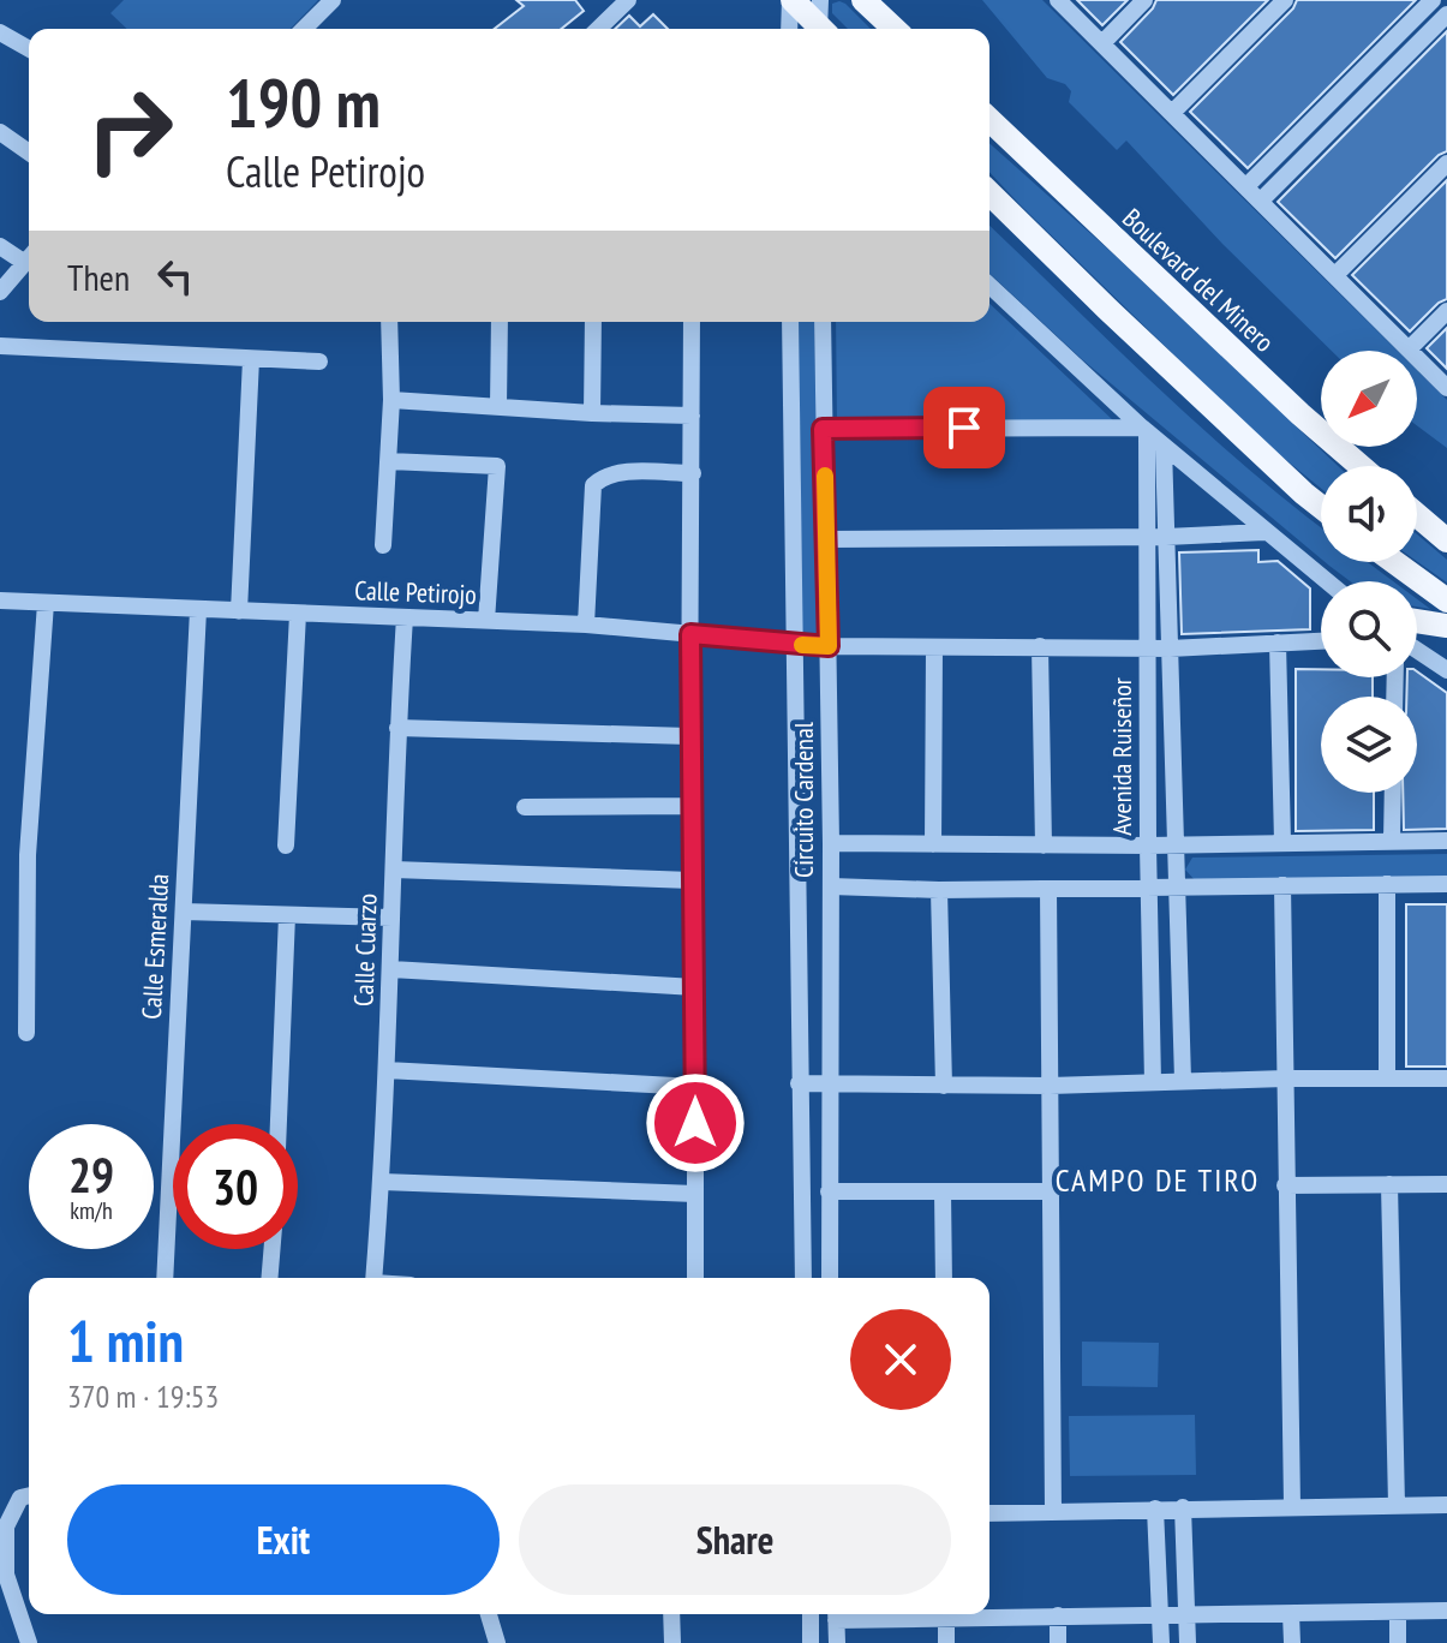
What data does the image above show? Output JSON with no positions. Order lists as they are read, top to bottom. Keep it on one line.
{"streets":{"main road":["Boulevard del Minero"],"street":["Calle Petirojo","Avenida Ruiseñor","Circuito Cardenal","Calle Esmeralda","Calle Cuarzo"]},"crossings":[["Calle Petirojo","Avenida Ruiseñor"],["Calle Petirojo","Circuito Cardenal"],["Calle Petirojo","Calle Esmeralda"],["Calle Petirojo","Calle Cuarzo"]],"districts":["CAMPO DE TIRO"],"north":"bottom left","page":{"turn":["190 m","Calle Petirojo"],"then":"Then","speed":"29 km/h","limit":"30","heading":["1 min","370 m · 19:53"],"buttons":["Exit","Share"]}}
